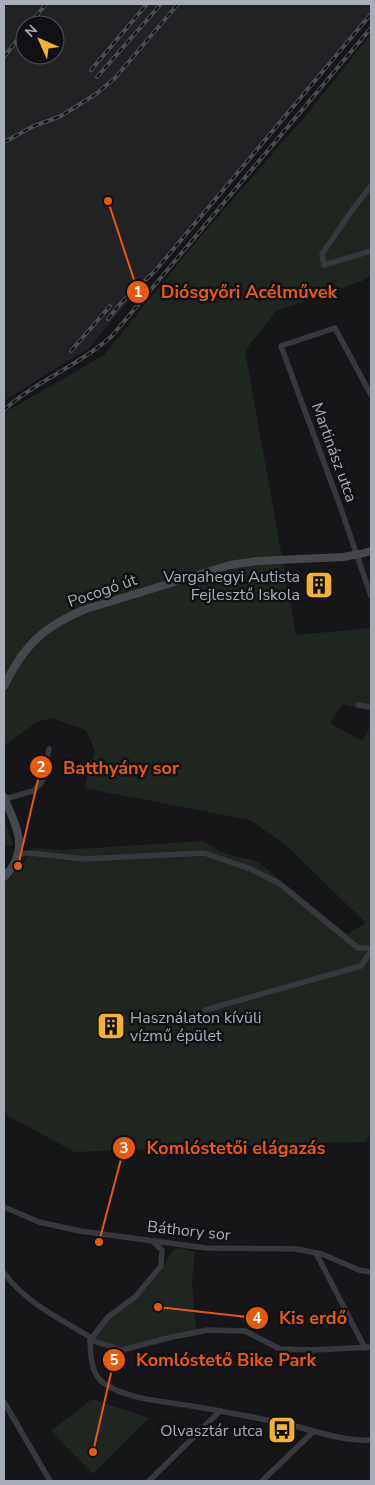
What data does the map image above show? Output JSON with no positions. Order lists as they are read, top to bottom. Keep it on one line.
{"streets":{"main road":["Pocogó út"],"street":["Martinász utca","Báthory sor"]},"crossings":[["Martinász utca","Pocogó út"]],"places":{"other":["Diósgyőri Acélművek","Batthyány sor","Komlóstetői elágazás","Kis erdő","Komlóstető Bike Park"],"building":["Vargahegyi Autista Fejlesztő Iskola","Használaton kívüli vízmű épület"],"bus stop":["Olvasztár utca"]},"north":"top left"}
